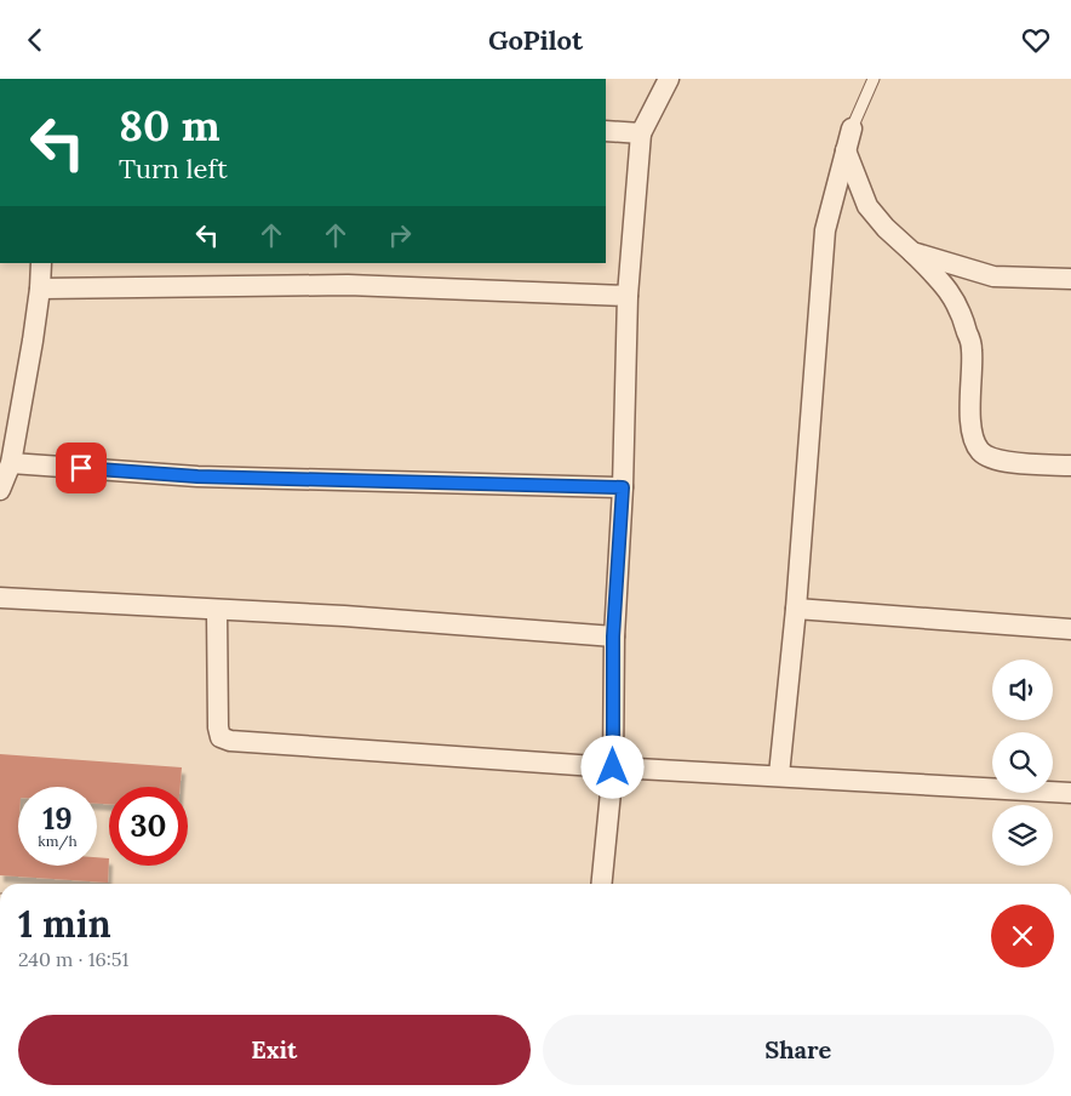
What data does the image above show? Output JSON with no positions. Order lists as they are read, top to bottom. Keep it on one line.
{"page":{"header":"GoPilot","turn":["80 m","Turn left"],"speed":"19 km/h","limit":"30","heading":["1 min","240 m · 16:51"],"buttons":["Exit","Share"]}}
